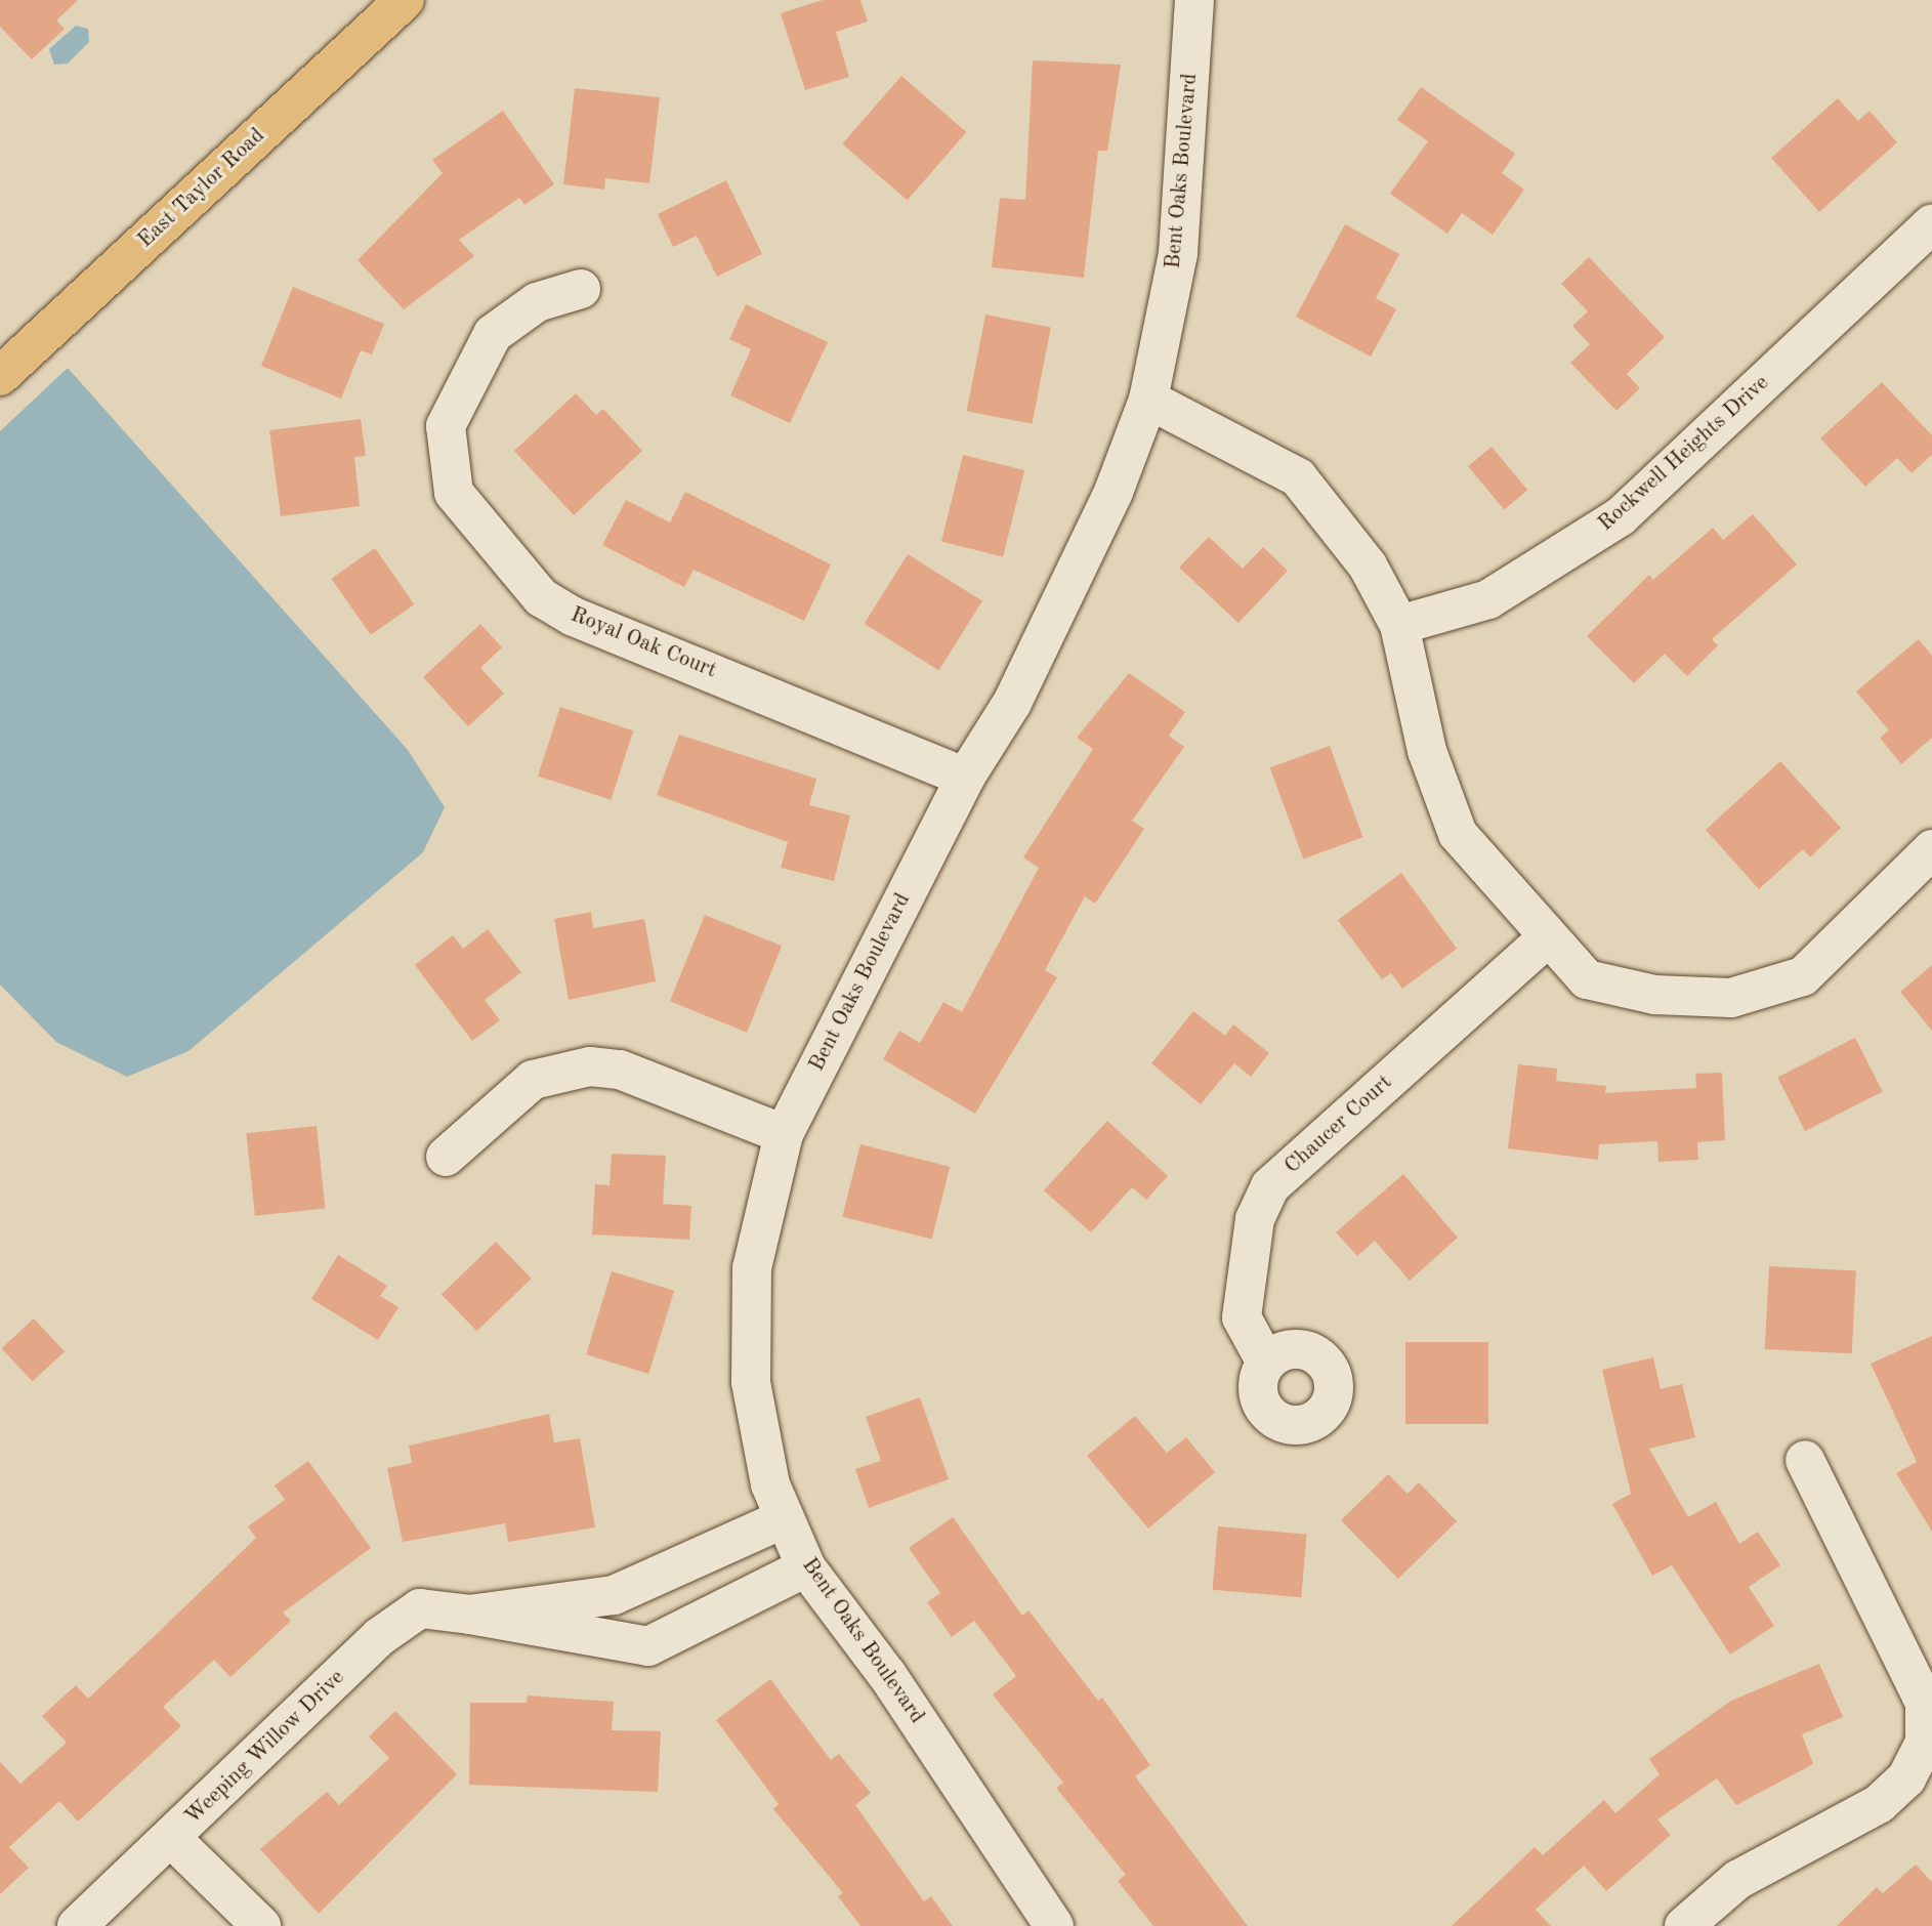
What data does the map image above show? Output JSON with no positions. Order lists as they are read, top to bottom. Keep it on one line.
{"streets":{"main road":["East Taylor Road"],"street":["Bent Oaks Boulevard","Rockwell Heights Drive","Royal Oak Court","Chaucer Court","Weeping Willow Drive"]},"crossings":[["Bent Oaks Boulevard","Royal Oak Court"],["Bent Oaks Boulevard","Weeping Willow Drive"]]}
